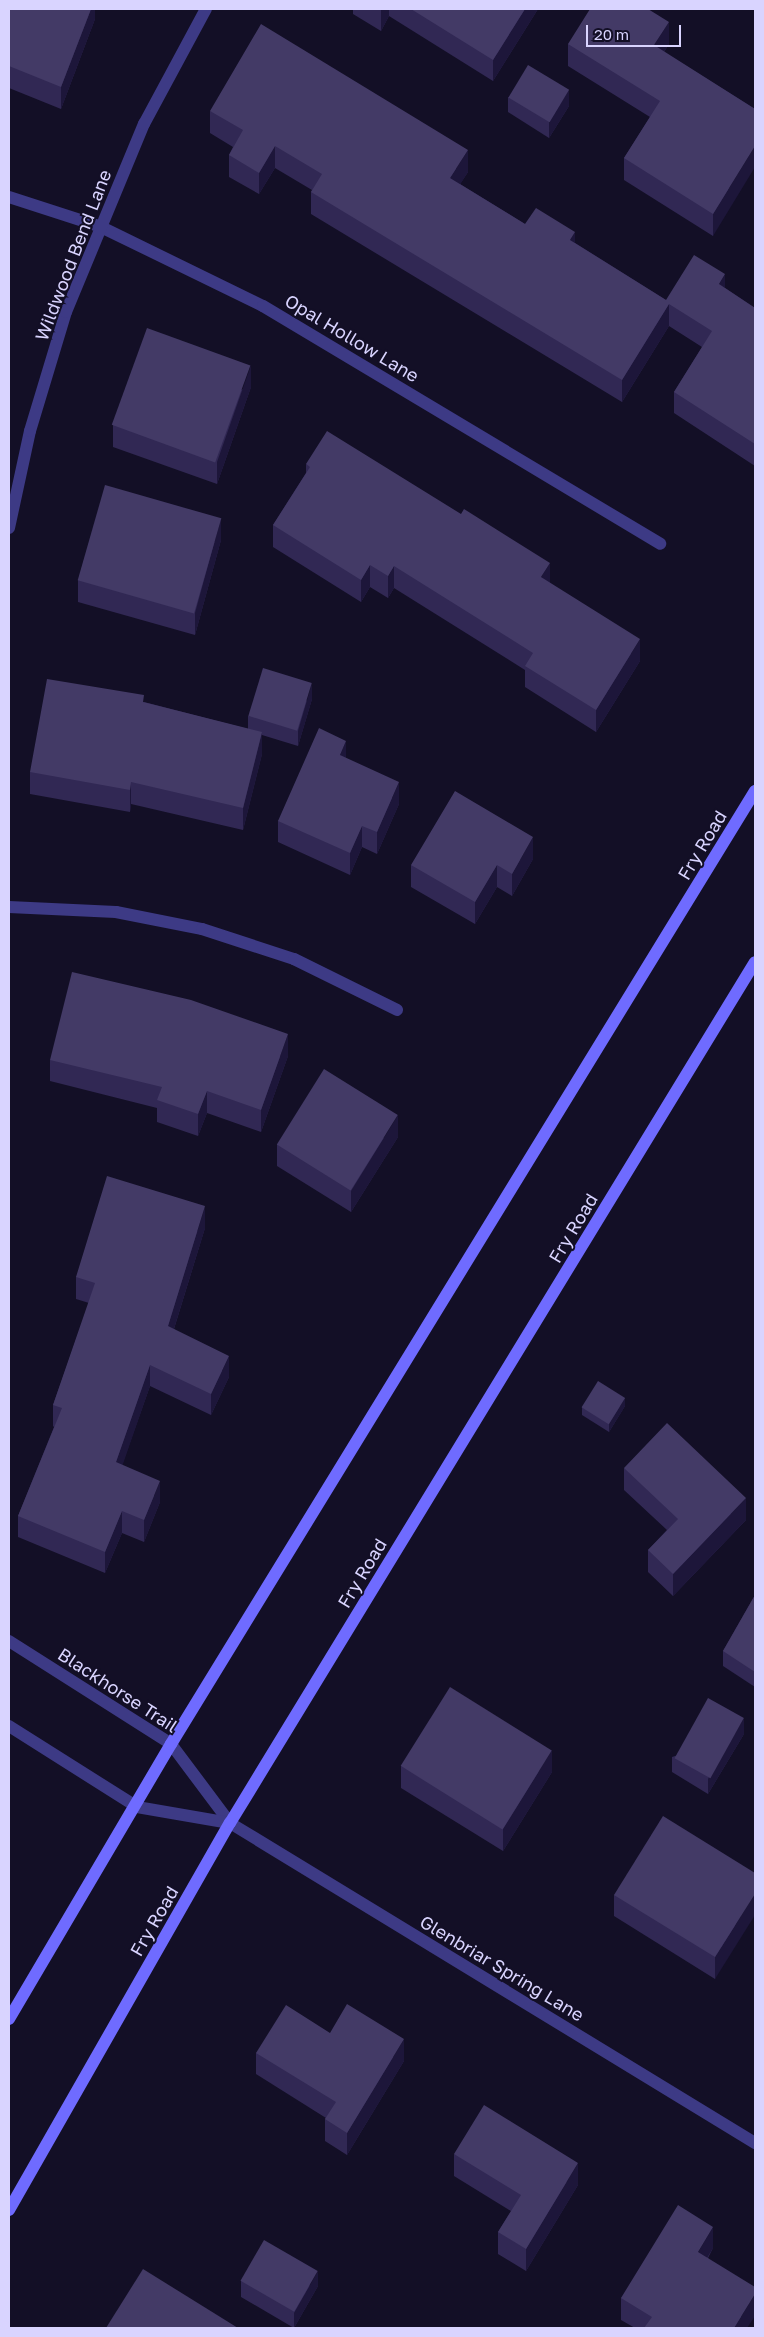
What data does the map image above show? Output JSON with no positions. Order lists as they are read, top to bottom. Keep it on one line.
{"streets":{"main road":["Fry Road"],"street":["Wildwood Bend Lane","Opal Hollow Lane","Blackhorse Trail","Glenbriar Spring Lane"]},"crossings":[["Wildwood Bend Lane","Opal Hollow Lane"],["Fry Road","Blackhorse Trail"],["Fry Road","Glenbriar Spring Lane"],["Blackhorse Trail","Glenbriar Spring Lane"]],"scale_bar":"20 m"}
